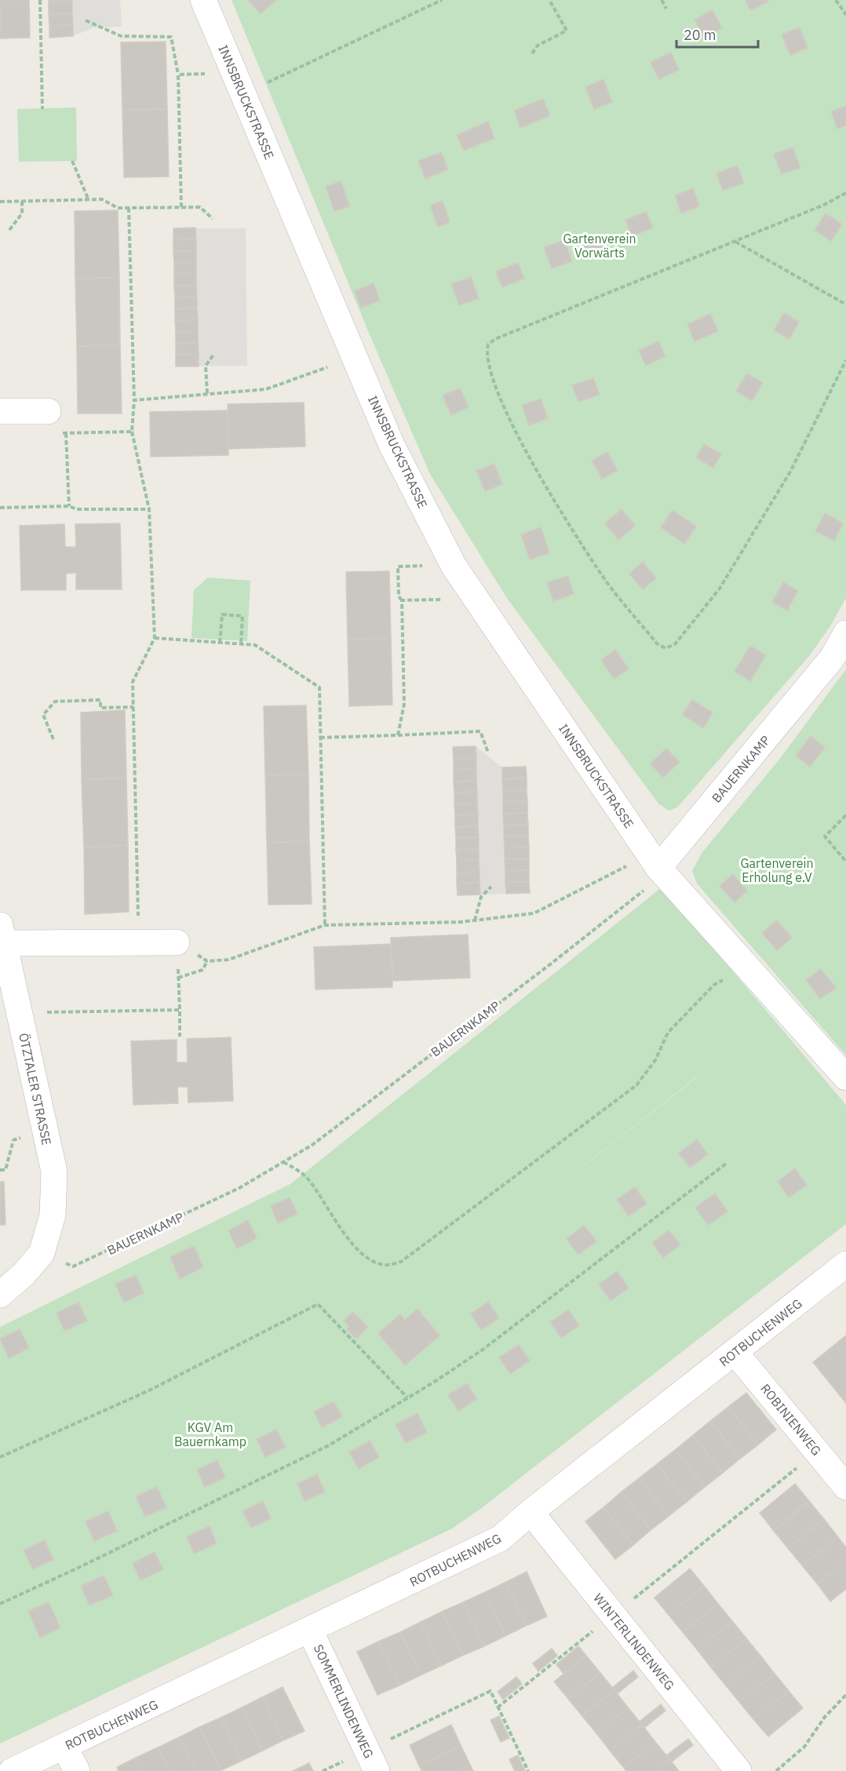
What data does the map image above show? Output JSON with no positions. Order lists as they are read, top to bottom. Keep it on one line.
{"streets":{"street":["INNSBRUCKSTRASSE","BAUERNKAMP","ÖTZTALER STRASSE","ROTBUCHENWEG","ROBINIENWEG","WINTERLINDENWEG","SOMMERLINDENWEG"]},"crossings":[["INNSBRUCKSTRASSE","BAUERNKAMP"],["BAUERNKAMP","ÖTZTALER STRASSE"],["ROTBUCHENWEG","ROBINIENWEG"],["ROTBUCHENWEG","WINTERLINDENWEG"],["ROTBUCHENWEG","SOMMERLINDENWEG"]],"parks":["Gartenverein Vorwärts","Gartenverein Erholung e.V","KGV Am Bauernkamp"],"scale_bar":"20 m"}
